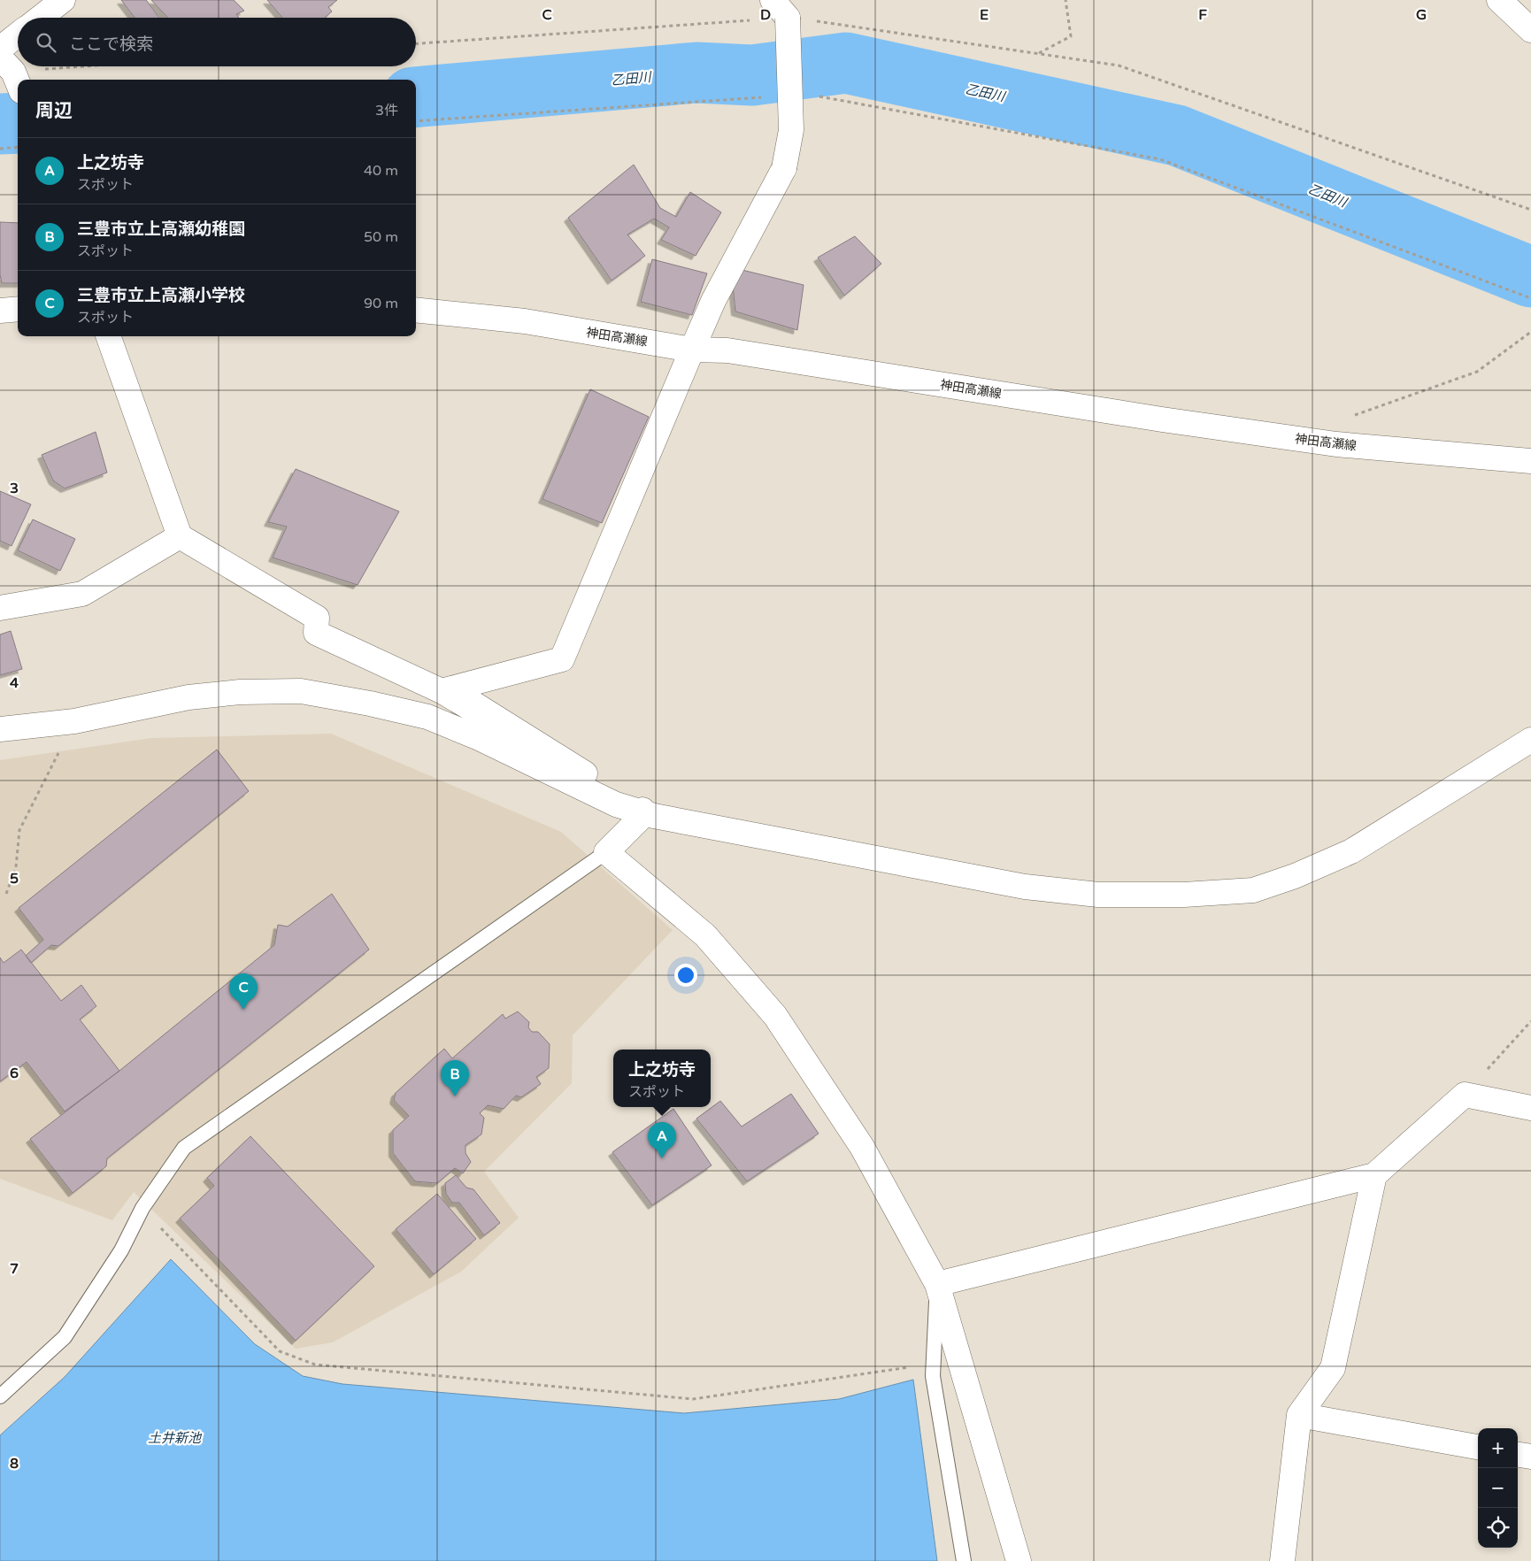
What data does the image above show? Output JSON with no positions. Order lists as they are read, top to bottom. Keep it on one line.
{"streets":{"street":["神田高瀬線"]},"water":["乙田川","土井新池"],"page":{"search":"ここで検索","heading":["周辺","3件"],"list":[{"mark":"A","name":"上之坊寺","note":"スポット","value":"40 m"},{"mark":"B","name":"三豊市立上高瀬幼稚園","note":"スポット","value":"50 m"},{"mark":"C","name":"三豊市立上高瀬小学校","note":"スポット","value":"90 m"}],"pins":["C","B","A"],"popup":["上之坊寺","スポット"],"map_buttons":["+","−"]},"grid":{"columns":["C","D","E","F","G"],"rows":["3","4","5","6","7","8"]}}
